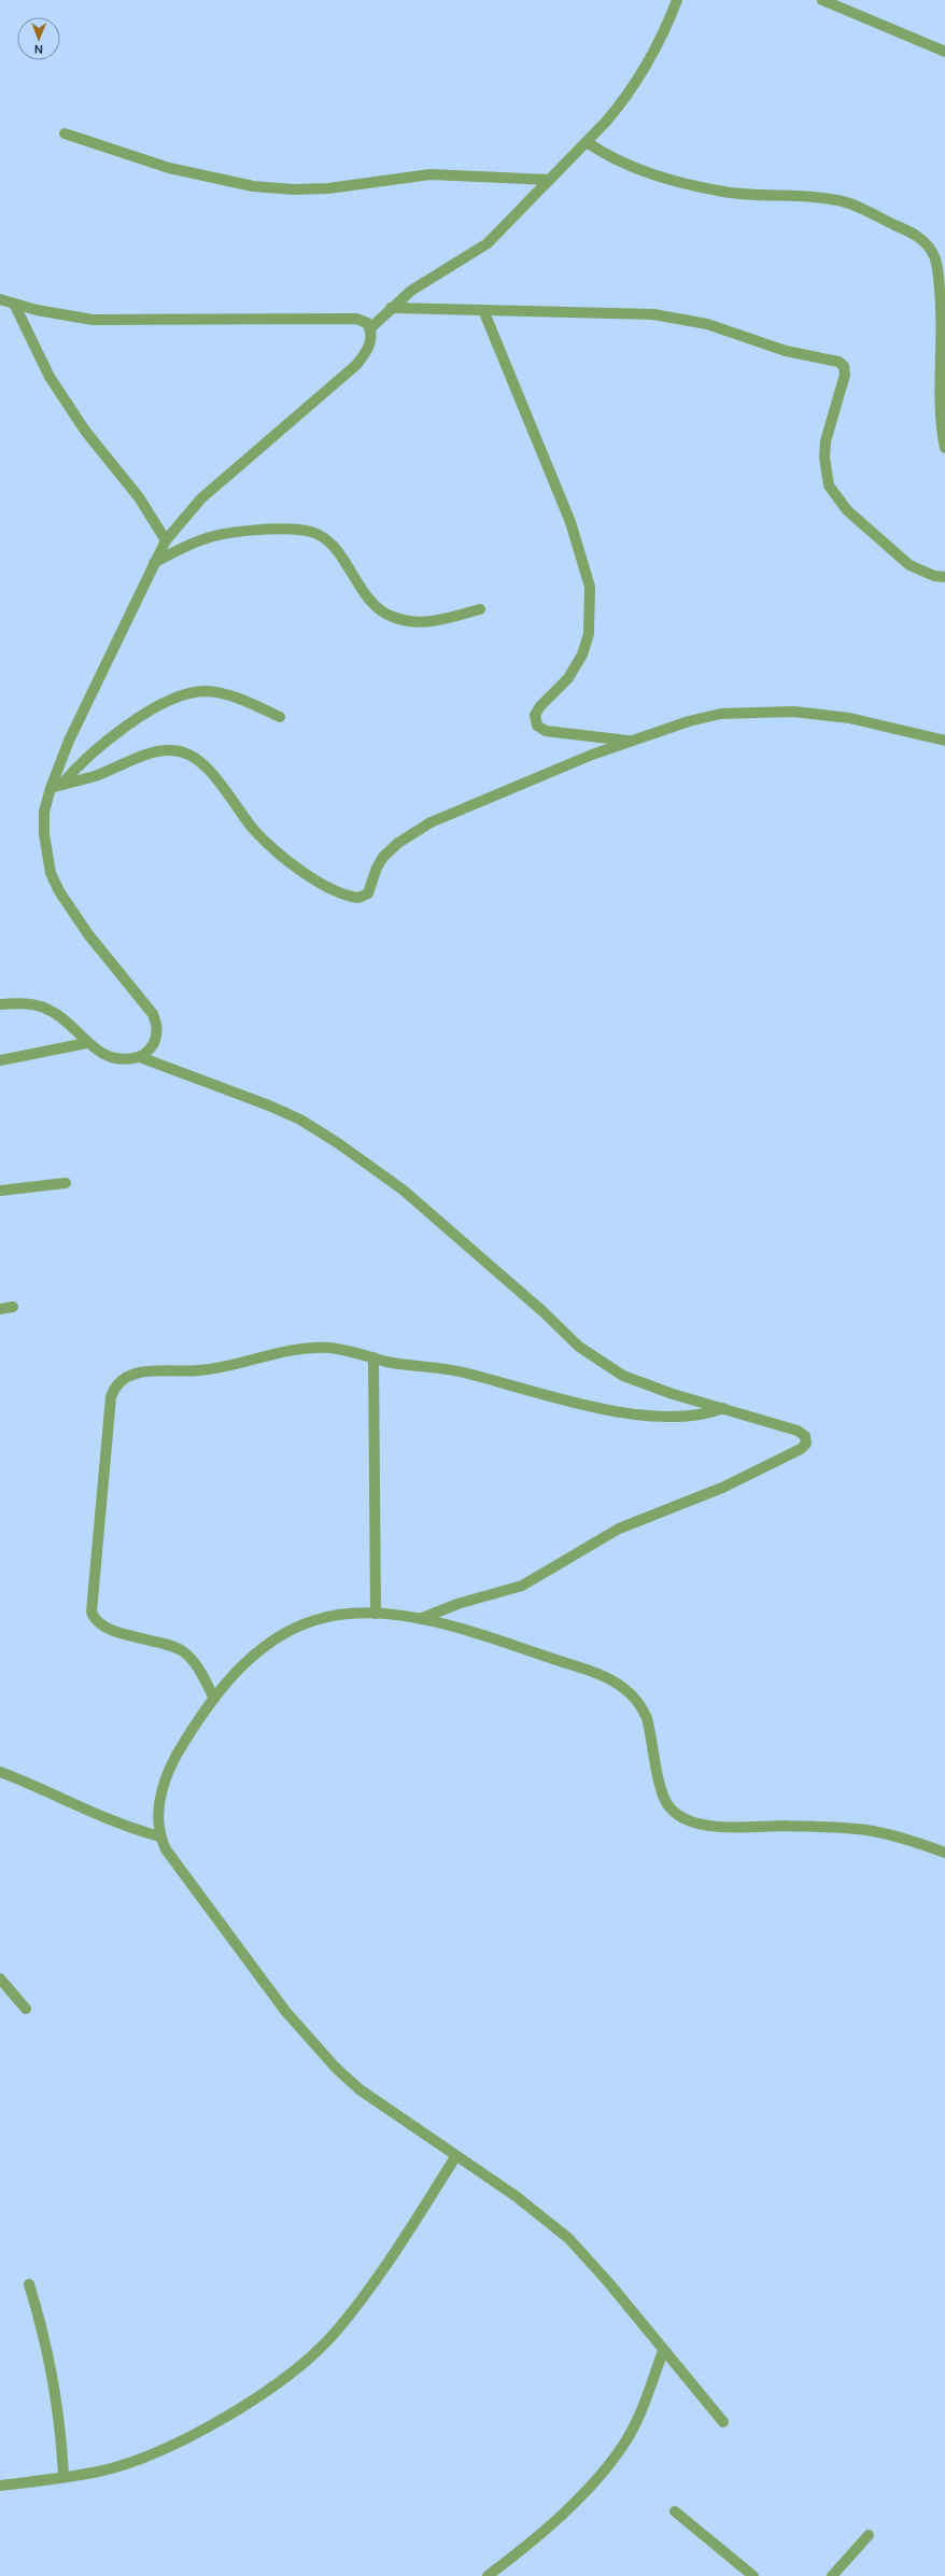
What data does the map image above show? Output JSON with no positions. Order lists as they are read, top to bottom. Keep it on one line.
{"north":"bottom"}
